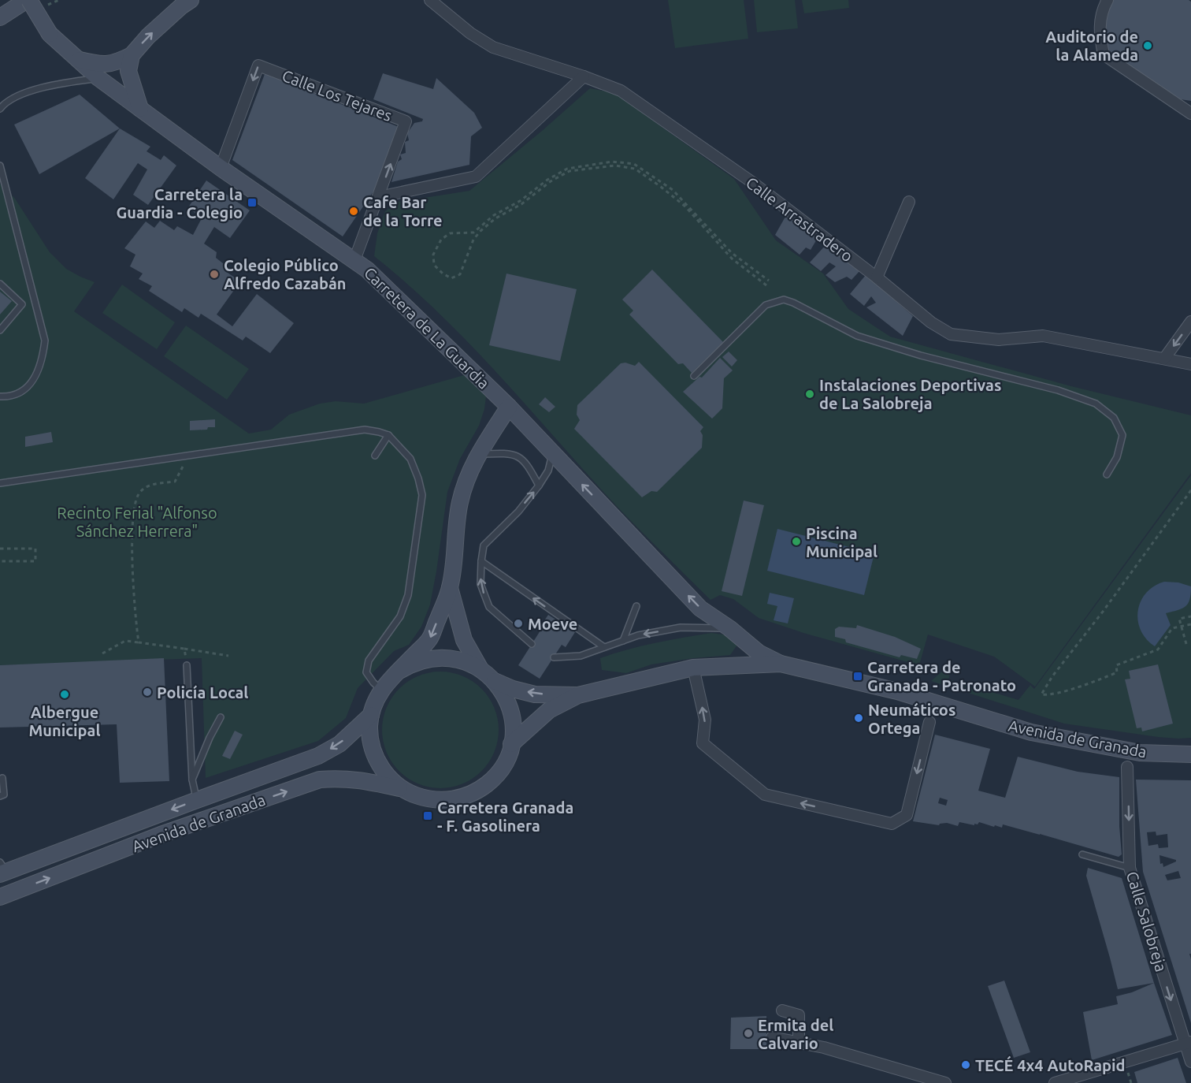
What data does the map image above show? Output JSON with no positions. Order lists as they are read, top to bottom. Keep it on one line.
{"streets":{"street":["Calle Los Tejares","Calle Arrastradero","Carretera de La Guardia","Avenida de Granada","Calle Salobreja"]},"crossings":[["Calle Los Tejares","Carretera de La Guardia"],["Carretera de La Guardia","Avenida de Granada"]],"one_way":["Calle Salobreja"],"parks":["Recinto Ferial \"Alfonso Sánchez Herrera\""],"places":{"other":["Auditorio de la Alameda","Cafe Bar de la Torre","Colegio Público Alfredo Cazabán","Instalaciones Deportivas de La Salobreja","Piscina Municipal","Moeve","Policía Local","Albergue Municipal","Neumáticos Ortega","Ermita del Calvario","TECÉ 4x4 AutoRapid"],"transit":["Carretera la Guardia - Colegio","Carretera de Granada - Patronato","Carretera Granada - F. Gasolinera"]}}
